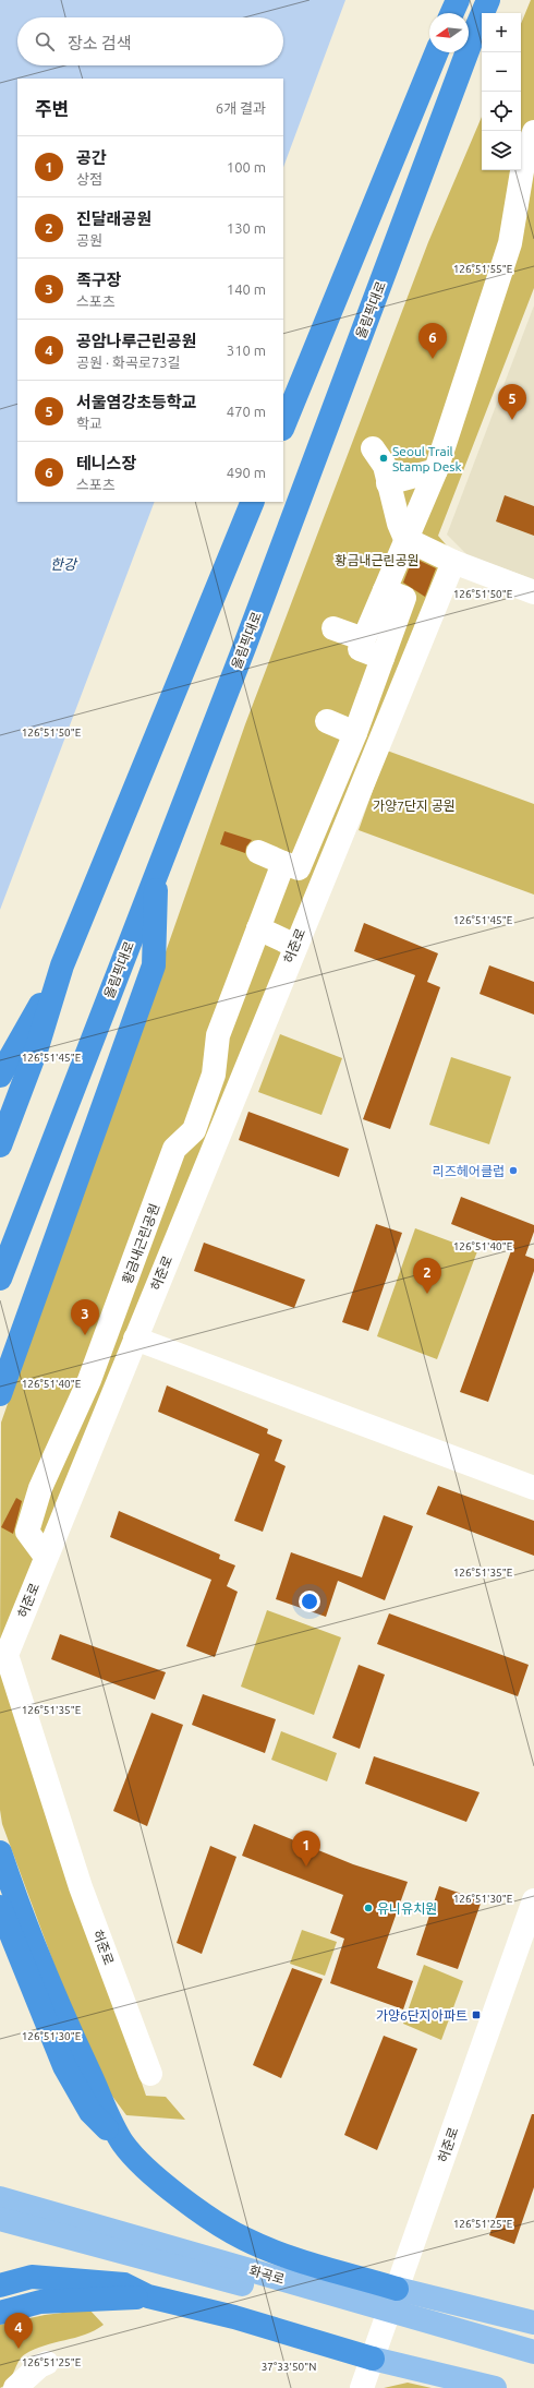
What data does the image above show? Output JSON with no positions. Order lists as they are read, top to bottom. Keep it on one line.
{"streets":{"highway":["올림픽대로"],"main road":["화곡로"],"street":["허준로","황금내근린공원"]},"crossings":[["허준로","황금내근린공원"]],"water":["한강"],"parks":["황금내근린공원","가양7단지 공원"],"places":{"other":["Seoul Trail Stamp Desk","리즈헤어클럽","유니유치원"],"transit":["가양6단지아파트"]},"north":"left","page":{"map_buttons":["+","−"],"search":"장소 검색","heading":["주변","6개 결과"],"list":[{"mark":"1","name":"공간","note":"상점","value":"100 m"},{"mark":"2","name":"진달래공원","note":"공원","value":"130 m"},{"mark":"3","name":"족구장","note":"스포츠","value":"140 m"},{"mark":"4","name":"공암나루근린공원","note":"공원 · 화곡로73길","value":"310 m"},{"mark":"5","name":"서울염강초등학교","note":"학교","value":"470 m"},{"mark":"6","name":"테니스장","note":"스포츠","value":"490 m"}],"pins":["6","5","2","3","1","4"]},"coordinates":["126°51'55\"E","126°51'50\"E","126°51'45\"E","126°51'40\"E","126°51'35\"E","126°51'30\"E","126°51'25\"E","37°33'50\"N"]}
